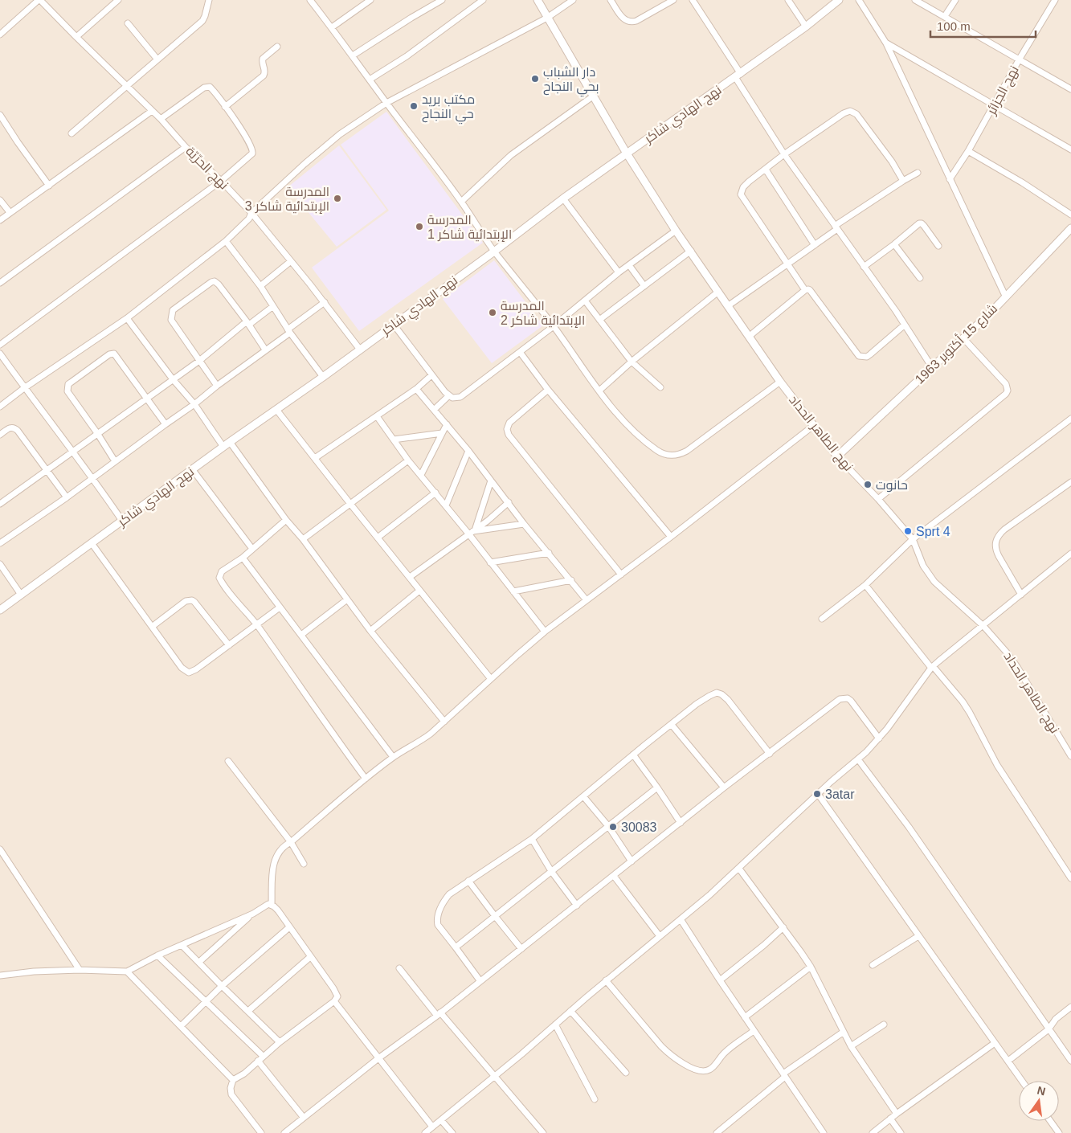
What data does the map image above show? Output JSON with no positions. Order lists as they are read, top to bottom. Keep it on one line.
{"streets":{"street":["نهج الجزائر","نهج الهادي شاكر","نهج الحرّيّة","شارع 15 أكتوبر 1963","نهج الطاهر الحداد"]},"crossings":[["نهج الهادي شاكر","نهج الحرّيّة"],["نهج الهادي شاكر","نهج الطاهر الحداد"],["شارع 15 أكتوبر 1963","نهج الطاهر الحداد"]],"places":["دار الشباب بحي النجاح","مكتب بريد حي النجاح","المدرسة الإبتدائية شاكر 3","المدرسة الإبتدائية شاكر 1","المدرسة الإبتدائية شاكر 2","حانوت","Sprt 4","3atar","30083"],"scale_bar":"100 m","north":"top"}
